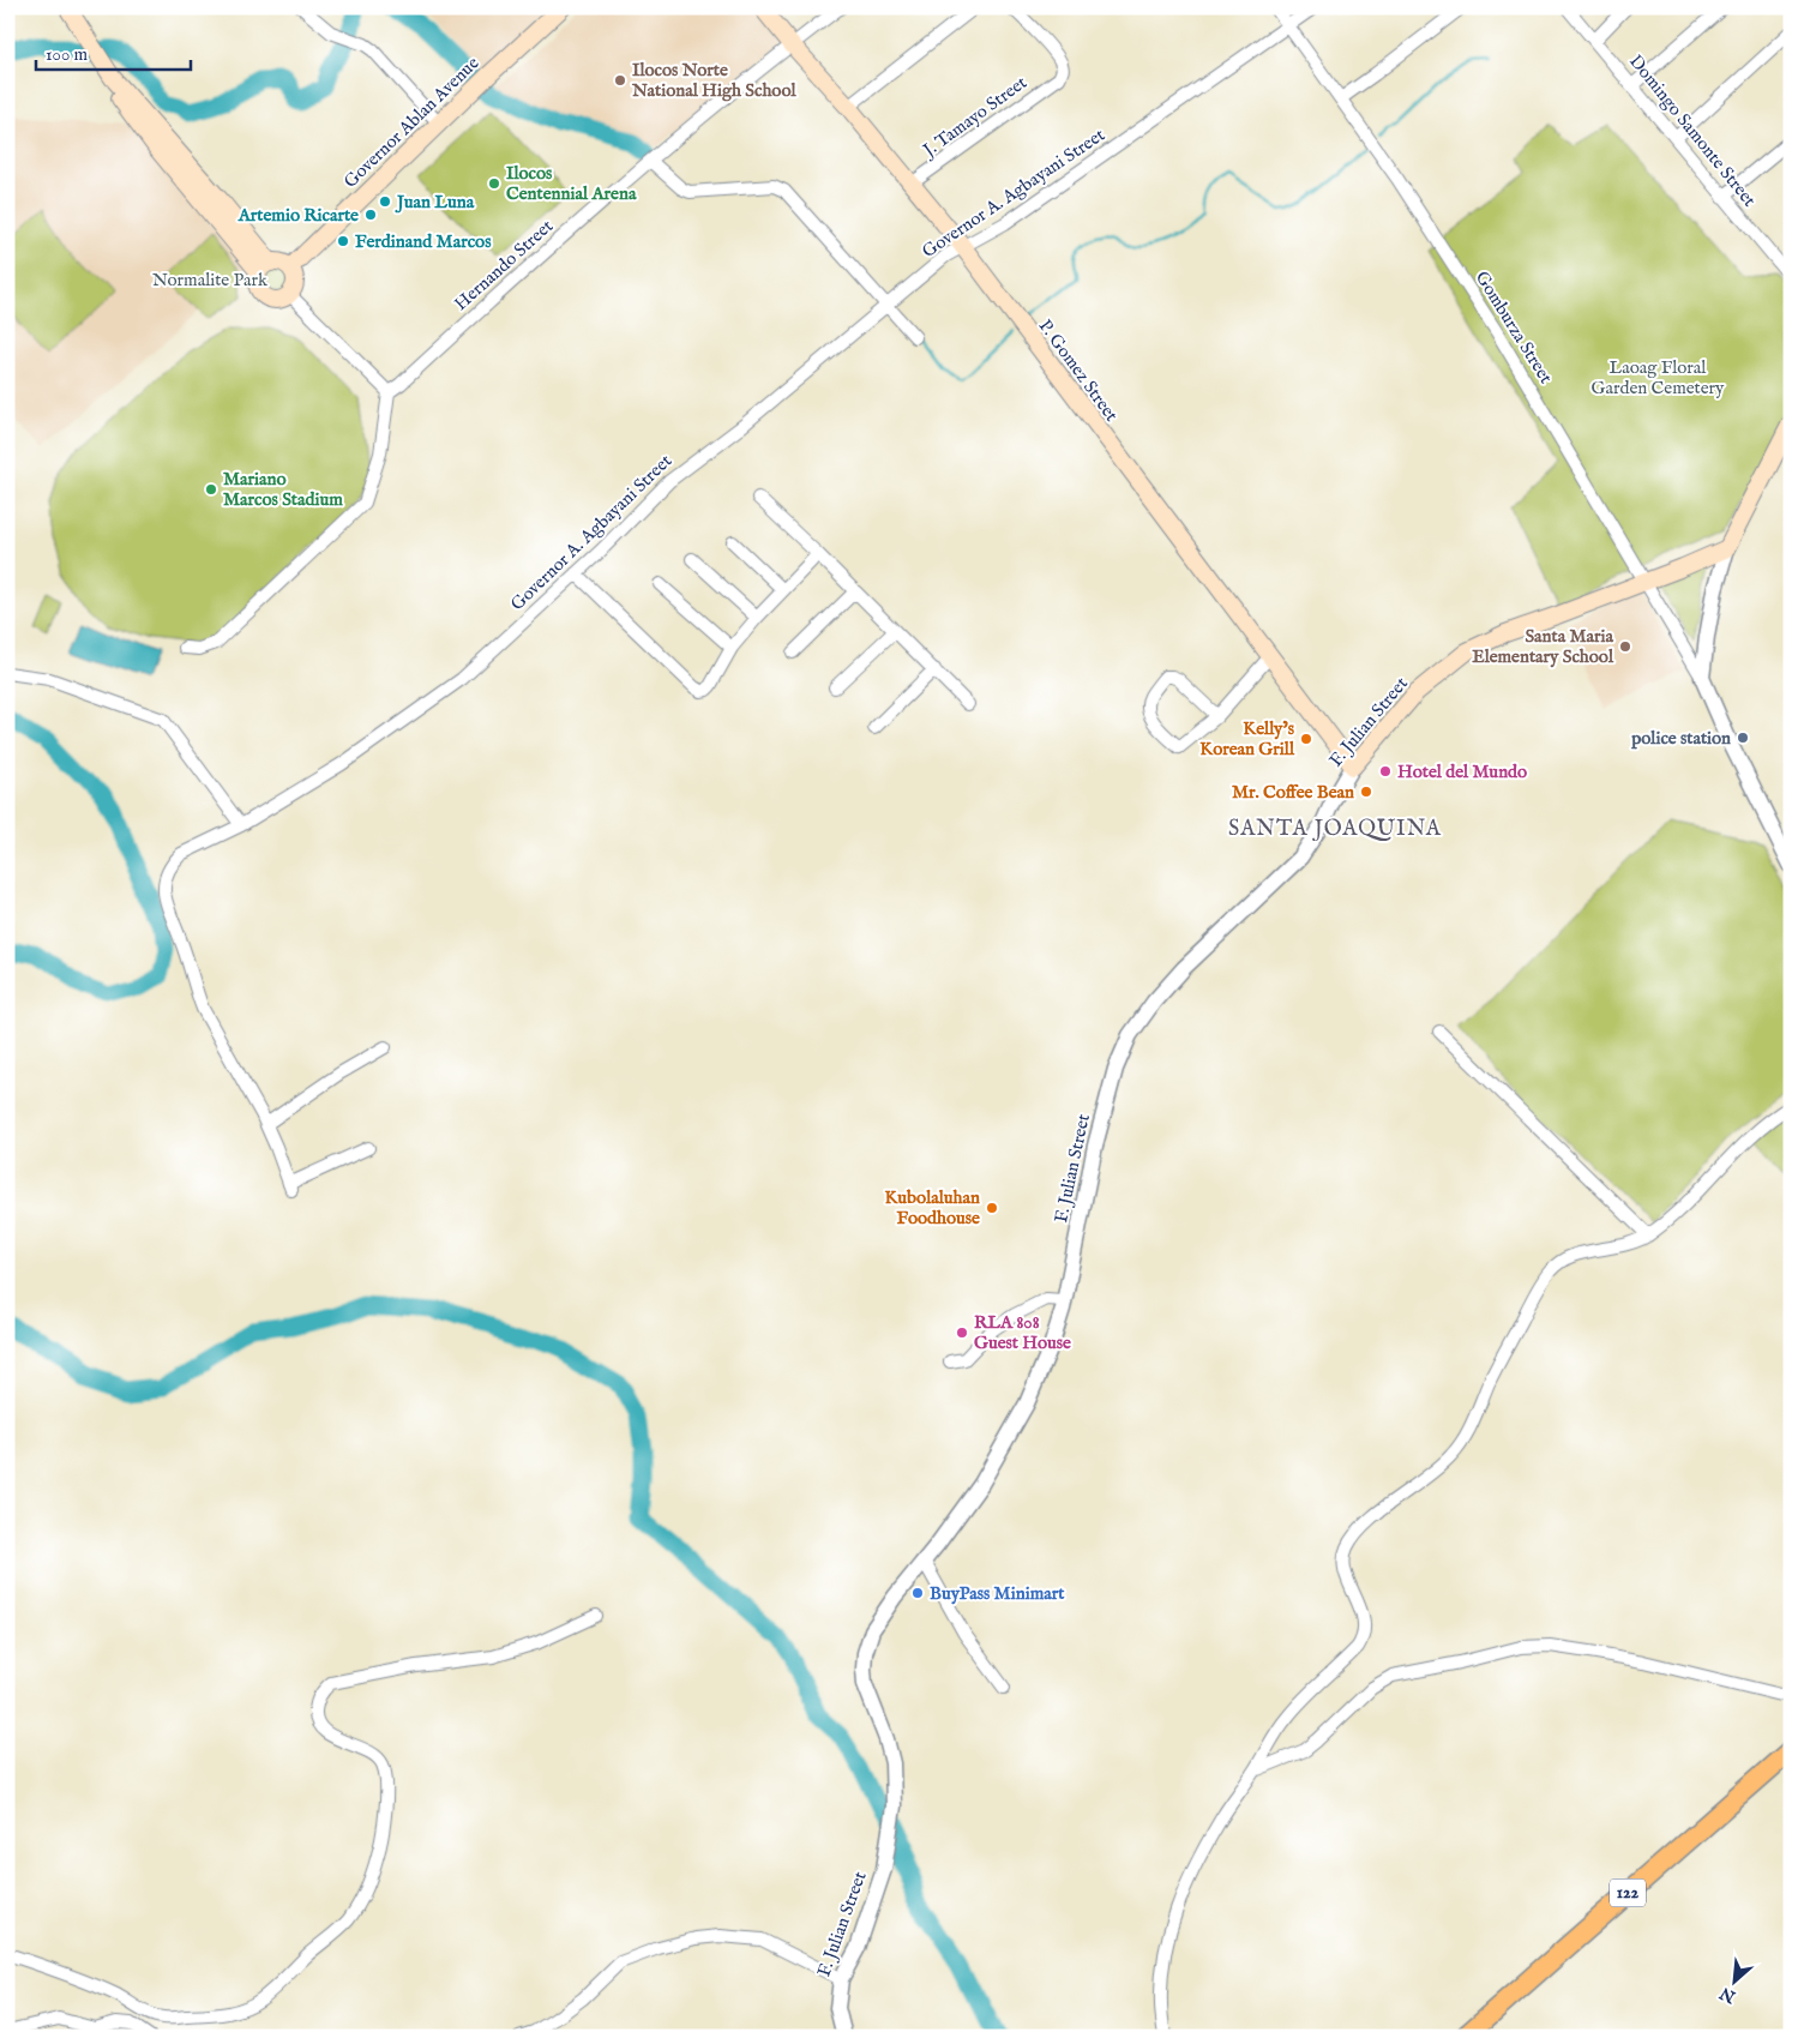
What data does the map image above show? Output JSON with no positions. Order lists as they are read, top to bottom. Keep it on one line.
{"streets":{"main road":["Governor Ablan Avenue","P. Gomez Street","F. Julian Street","122"],"street":["J. Tamayo Street","Domingo Samonte Street","Governor A. Agbayani Street","Hernando Street","Gomburza Street"]},"crossings":[["J. Tamayo Street","P. Gomez Street"],["Governor A. Agbayani Street","Gomburza Street"],["Governor A. Agbayani Street","P. Gomez Street"],["Hernando Street","P. Gomez Street"],["Gomburza Street","F. Julian Street"],["P. Gomez Street","F. Julian Street"]],"districts":["SANTA JOAQUINA"],"parks":["Normalite Park","Laoag Floral Garden Cemetery"],"places":["Ilocos Norte National High School","Ilocos Centennial Arena","Juan Luna","Artemio Ricarte","Ferdinand Marcos","Mariano Marcos Stadium","Santa Maria Elementary School","police station","Kelly’s Korean Grill","Hotel del Mundo","Mr. Coffee Bean","Kubolaluhan Foodhouse","RLA 808 Guest House","BuyPass Minimart"],"scale_bar":"100 m","north":"bottom left"}
